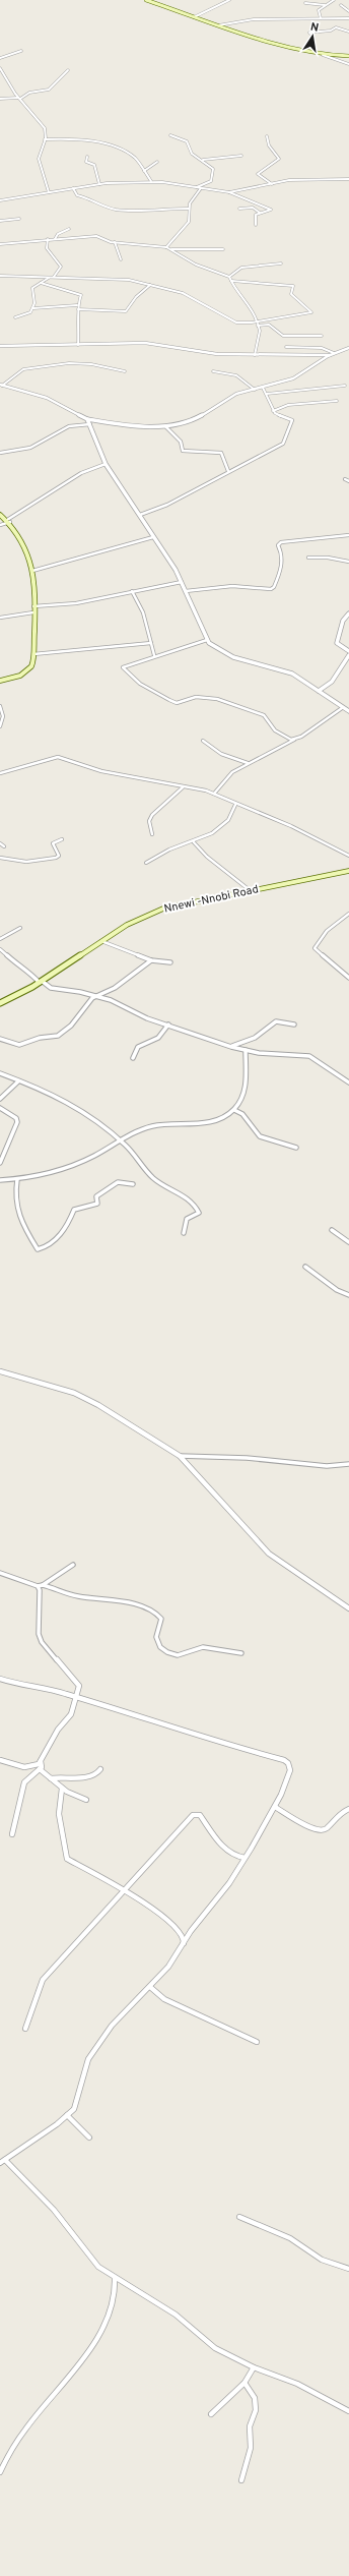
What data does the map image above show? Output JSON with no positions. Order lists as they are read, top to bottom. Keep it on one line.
{"streets":{"main road":["Nnewi -Nnobi Road"]},"north":"top"}
